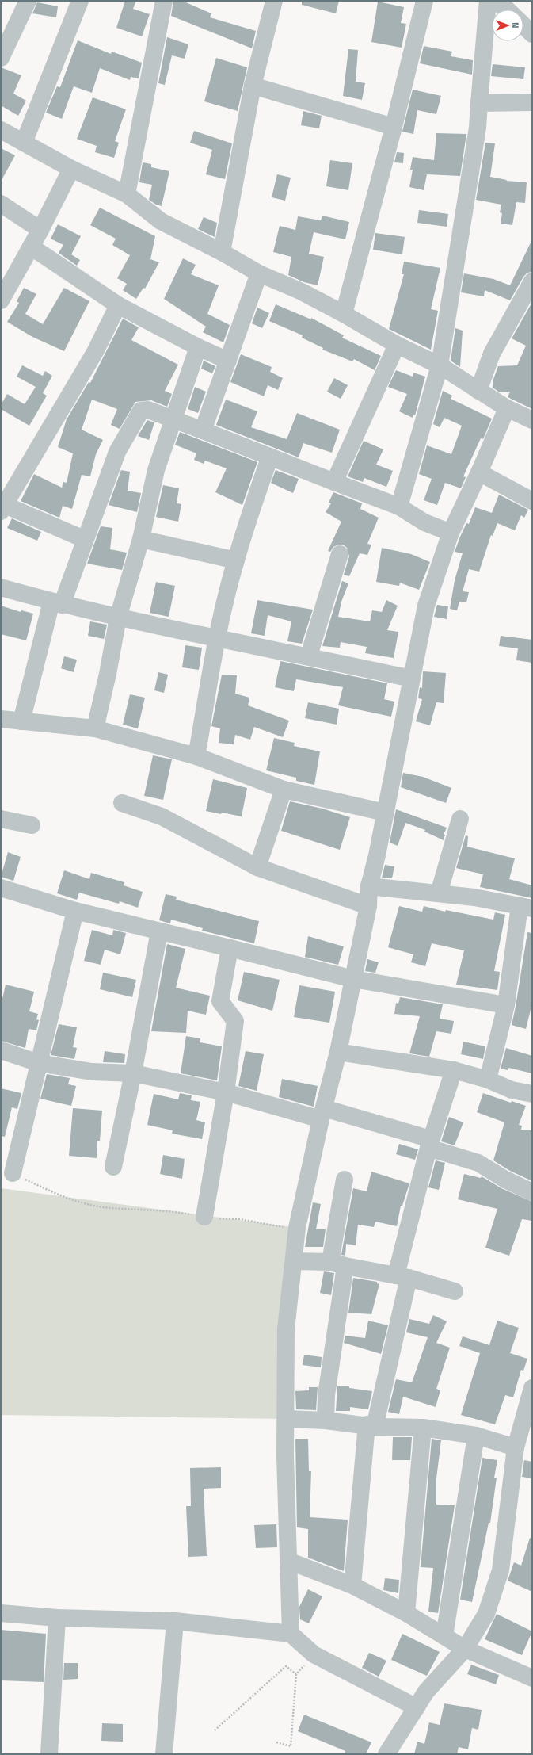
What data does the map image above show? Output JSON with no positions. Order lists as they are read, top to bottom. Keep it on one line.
{"north":"right"}
